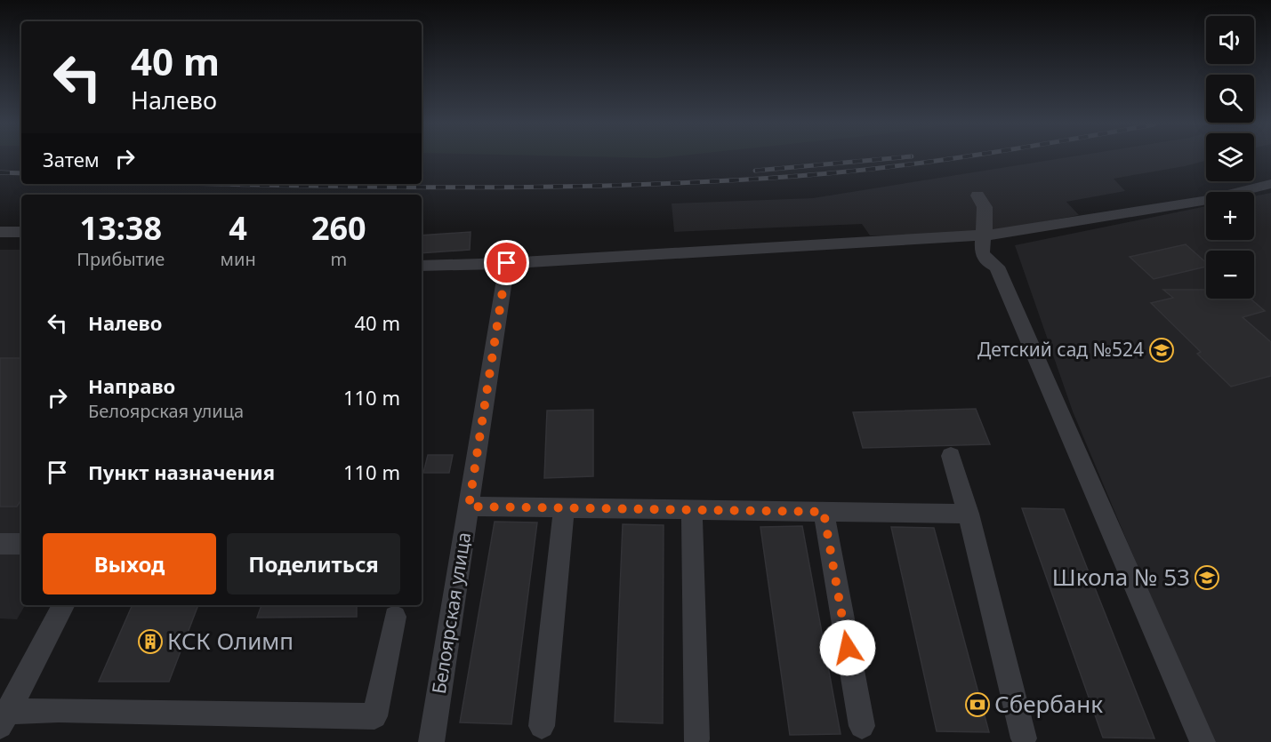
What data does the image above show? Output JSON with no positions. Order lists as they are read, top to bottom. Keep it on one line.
{"streets":{"street":["Белоярская улица"]},"places":{"school or university":["Детский сад №524","Школа № 53"],"building":["КСК Олимп"],"bank":["Сбербанк"]},"page":{"map_buttons":["+","−"],"turn":["40 m","Налево"],"then":"Затем","eta":["13:38","Прибытие","4","мин","260","m"],"list":[{"name":"Налево","value":"40 m"},{"name":"Направо","note":"Белоярская улица","value":"110 m"},{"name":"Пункт назначения","value":"110 m"}],"buttons":["Выход","Поделиться"]}}
